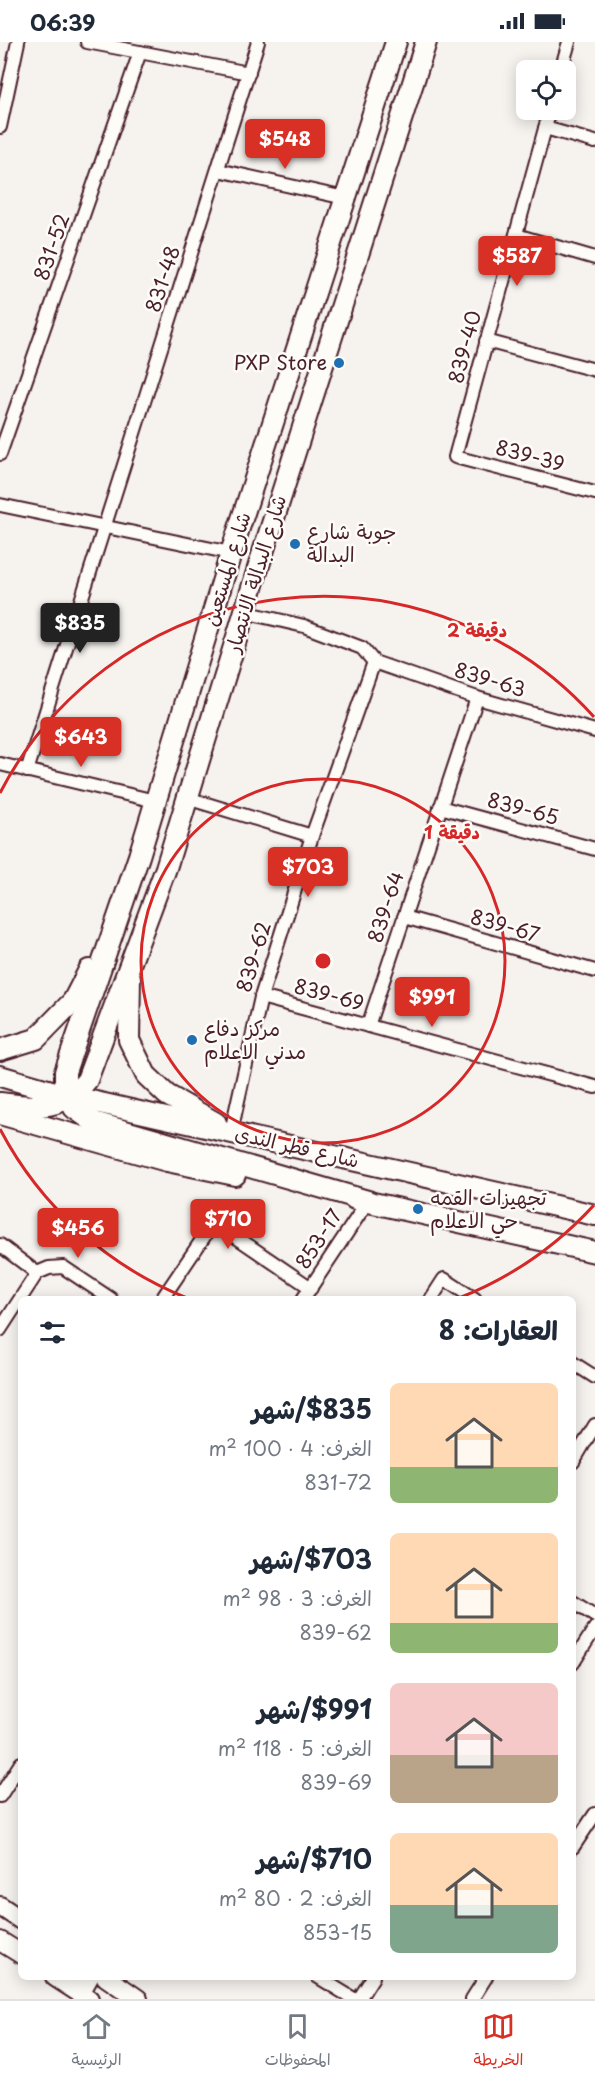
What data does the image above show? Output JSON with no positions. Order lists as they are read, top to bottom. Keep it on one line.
{"streets":{"main road":["شارع المستعين","شارع البدالة الانتصار","شارع قطر الندى"],"street":["831-52","831-48","839-40","839-39","839-63","839-65","839-64","839-67","839-62","839-69","853-17"]},"crossings":[["839-40","839-39"],["شارع المستعين","شارع البدالة الانتصار"],["شارع المستعين","شارع قطر الندى"],["شارع البدالة الانتصار","839-63"],["شارع البدالة الانتصار","شارع قطر الندى"],["839-63","839-64"],["839-63","839-62"],["839-65","839-64"],["839-64","839-67"],["839-64","839-69"],["839-62","839-69"],["839-62","شارع قطر الندى"],["شارع قطر الندى","853-17"]],"places":["PXP Store","جوبة شارع البدالة","مركز دفاع مدني الاعلام","تجهيزات القمه حي الاعلام"],"page":{"status":"06:39","price":["$548","$587","$835","$643","$703","$991","$710","$456"],"heading":"العقارات: 8","list":[{"name":"$835/شهر","note":"الغرف: 4 · 100 m² · 831-72"},{"name":"$703/شهر","note":"الغرف: 3 · 98 m² · 839-62"},{"name":"$991/شهر","note":"الغرف: 5 · 118 m² · 839-69"},{"name":"$710/شهر","note":"الغرف: 2 · 80 m² · 853-15"}],"tabs":["الخريطة","المحفوظات","الرئيسية"]},"rings":["2 دقيقة","1 دقيقة"]}
